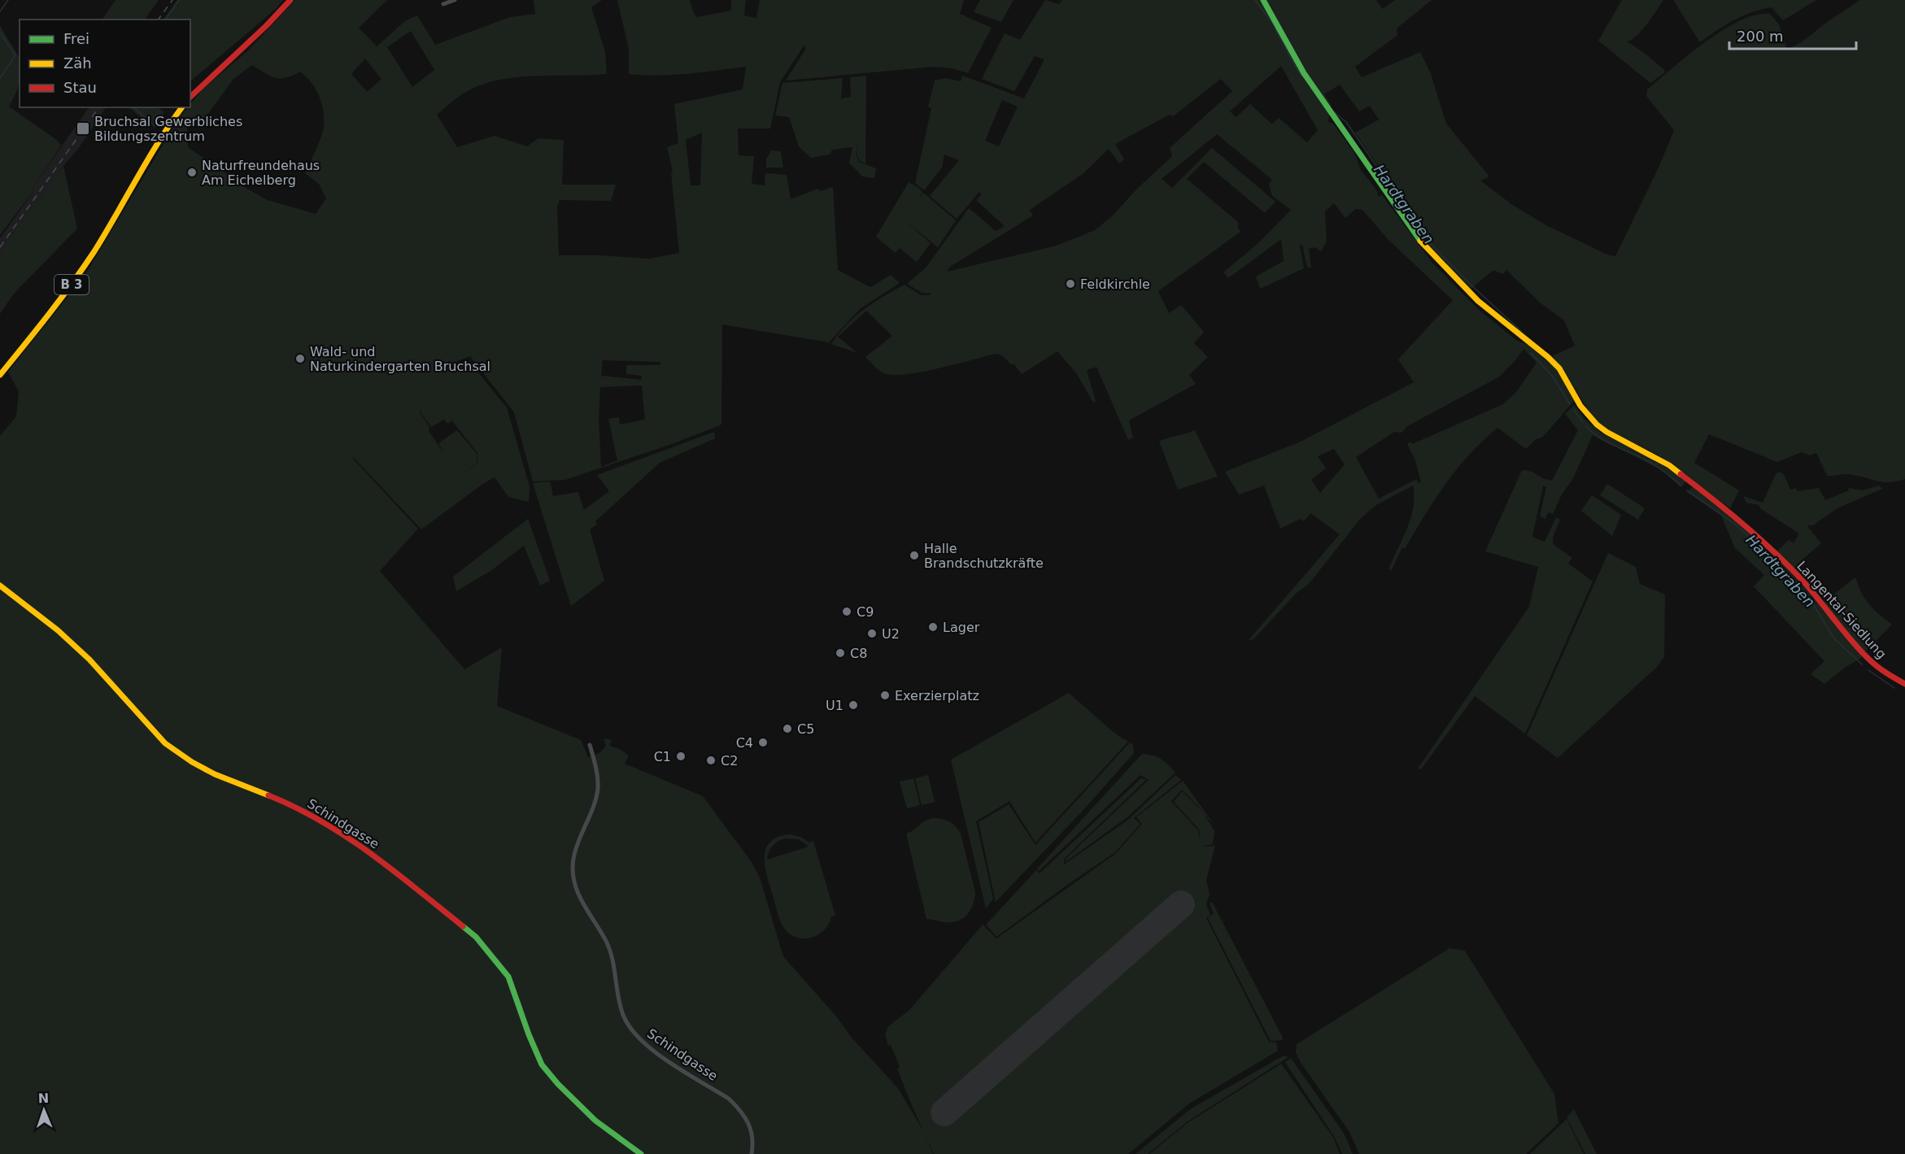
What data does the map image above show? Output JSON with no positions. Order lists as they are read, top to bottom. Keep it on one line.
{"streets":{"street":["B 3","Langental-Siedlung","Schindgasse"]},"water":["Hardtgraben"],"places":{"transit":["Bruchsal Gewerbliches Bildungszentrum"],"other":["Naturfreundehaus Am Eichelberg","Feldkirchle","Wald- und Naturkindergarten Bruchsal","Halle Brandschutzkräfte","C9","Lager","U2","C8","Exerzierplatz","U1","C5","C4","C1","C2"]},"legend":["Frei","Zäh","Stau"],"scale_bar":"200 m","north":"top"}
